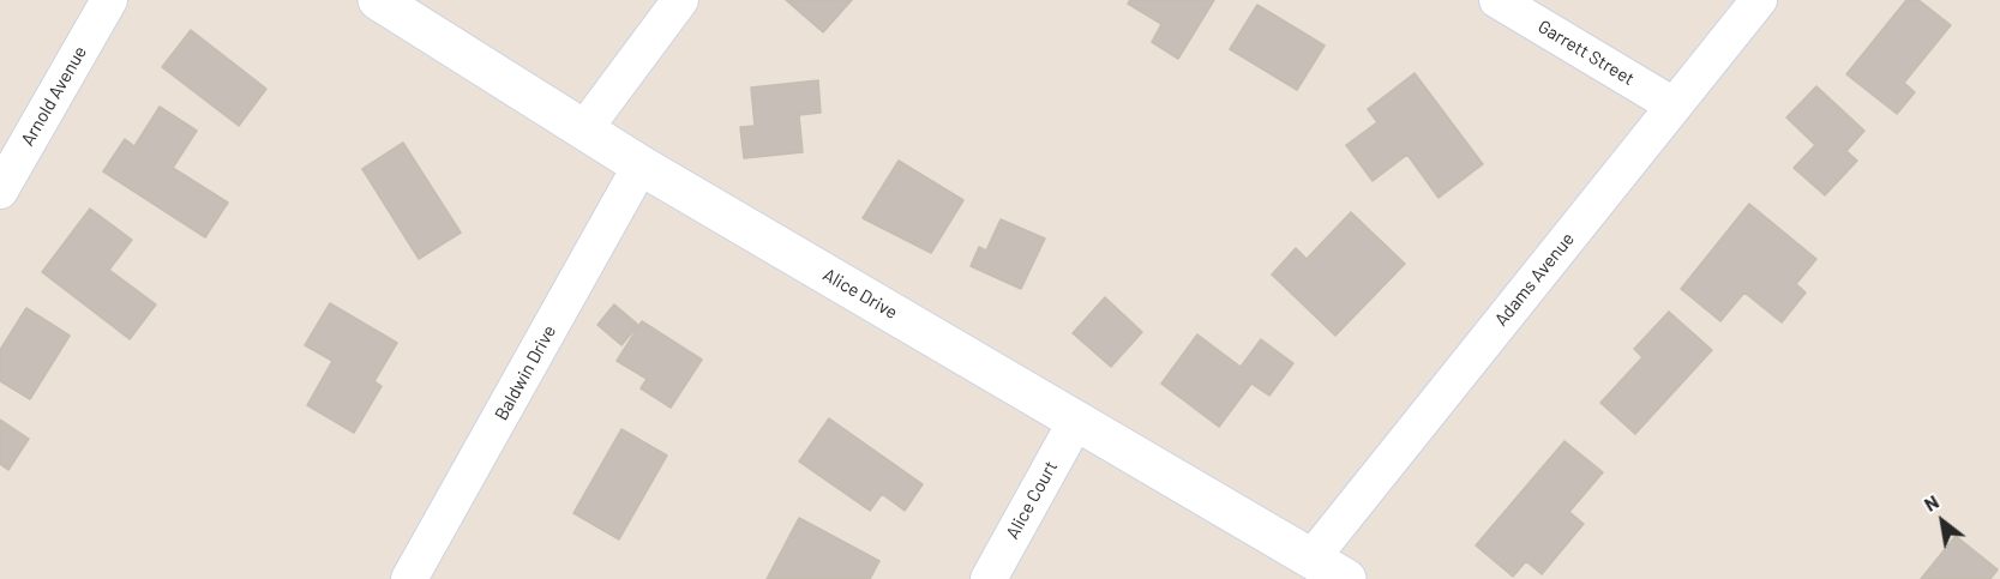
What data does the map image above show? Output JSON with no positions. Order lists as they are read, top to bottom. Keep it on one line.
{"streets":{"main road":["Alice Drive"],"street":["Garrett Street","Arnold Avenue","Adams Avenue","Baldwin Drive","Alice Court"]},"crossings":[["Garrett Street","Adams Avenue"],["Adams Avenue","Alice Drive"],["Alice Drive","Baldwin Drive"],["Alice Drive","Alice Court"]],"north":"top left"}
